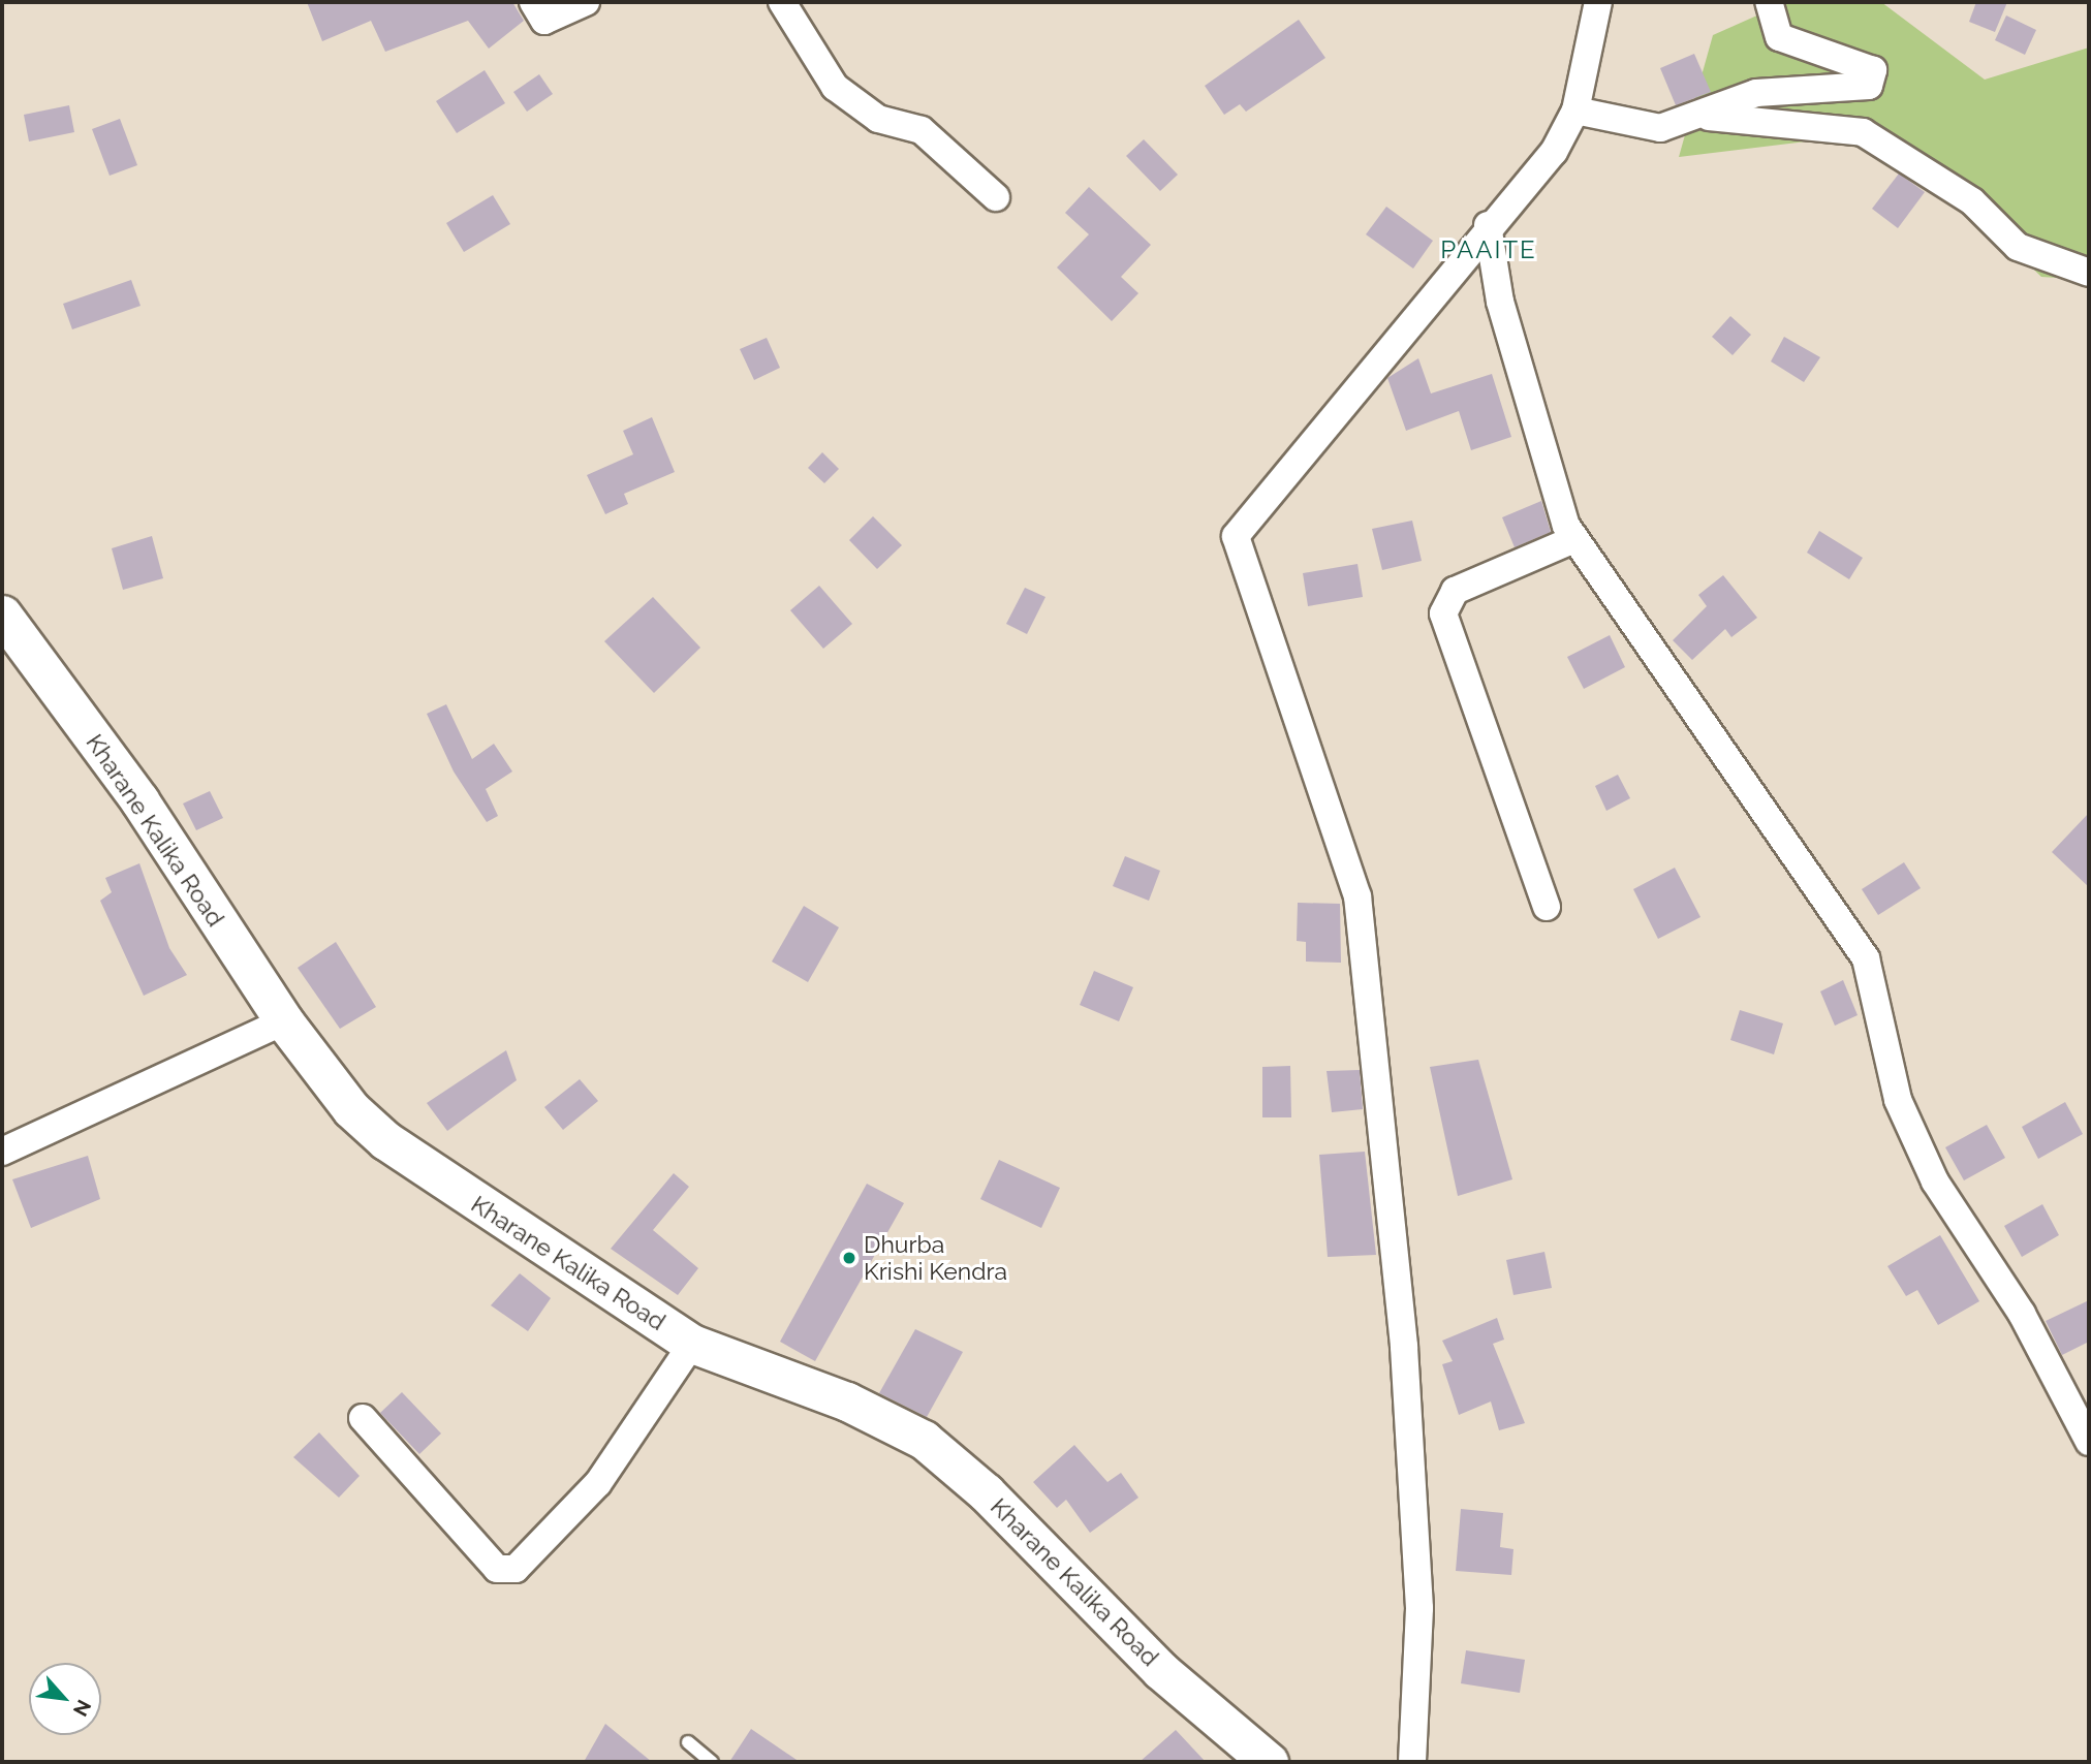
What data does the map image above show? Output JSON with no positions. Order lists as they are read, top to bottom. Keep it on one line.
{"streets":{"street":["Kharane Kalika Road"]},"districts":["PAAITE"],"places":["Dhurba Krishi Kendra"],"north":"bottom right"}
